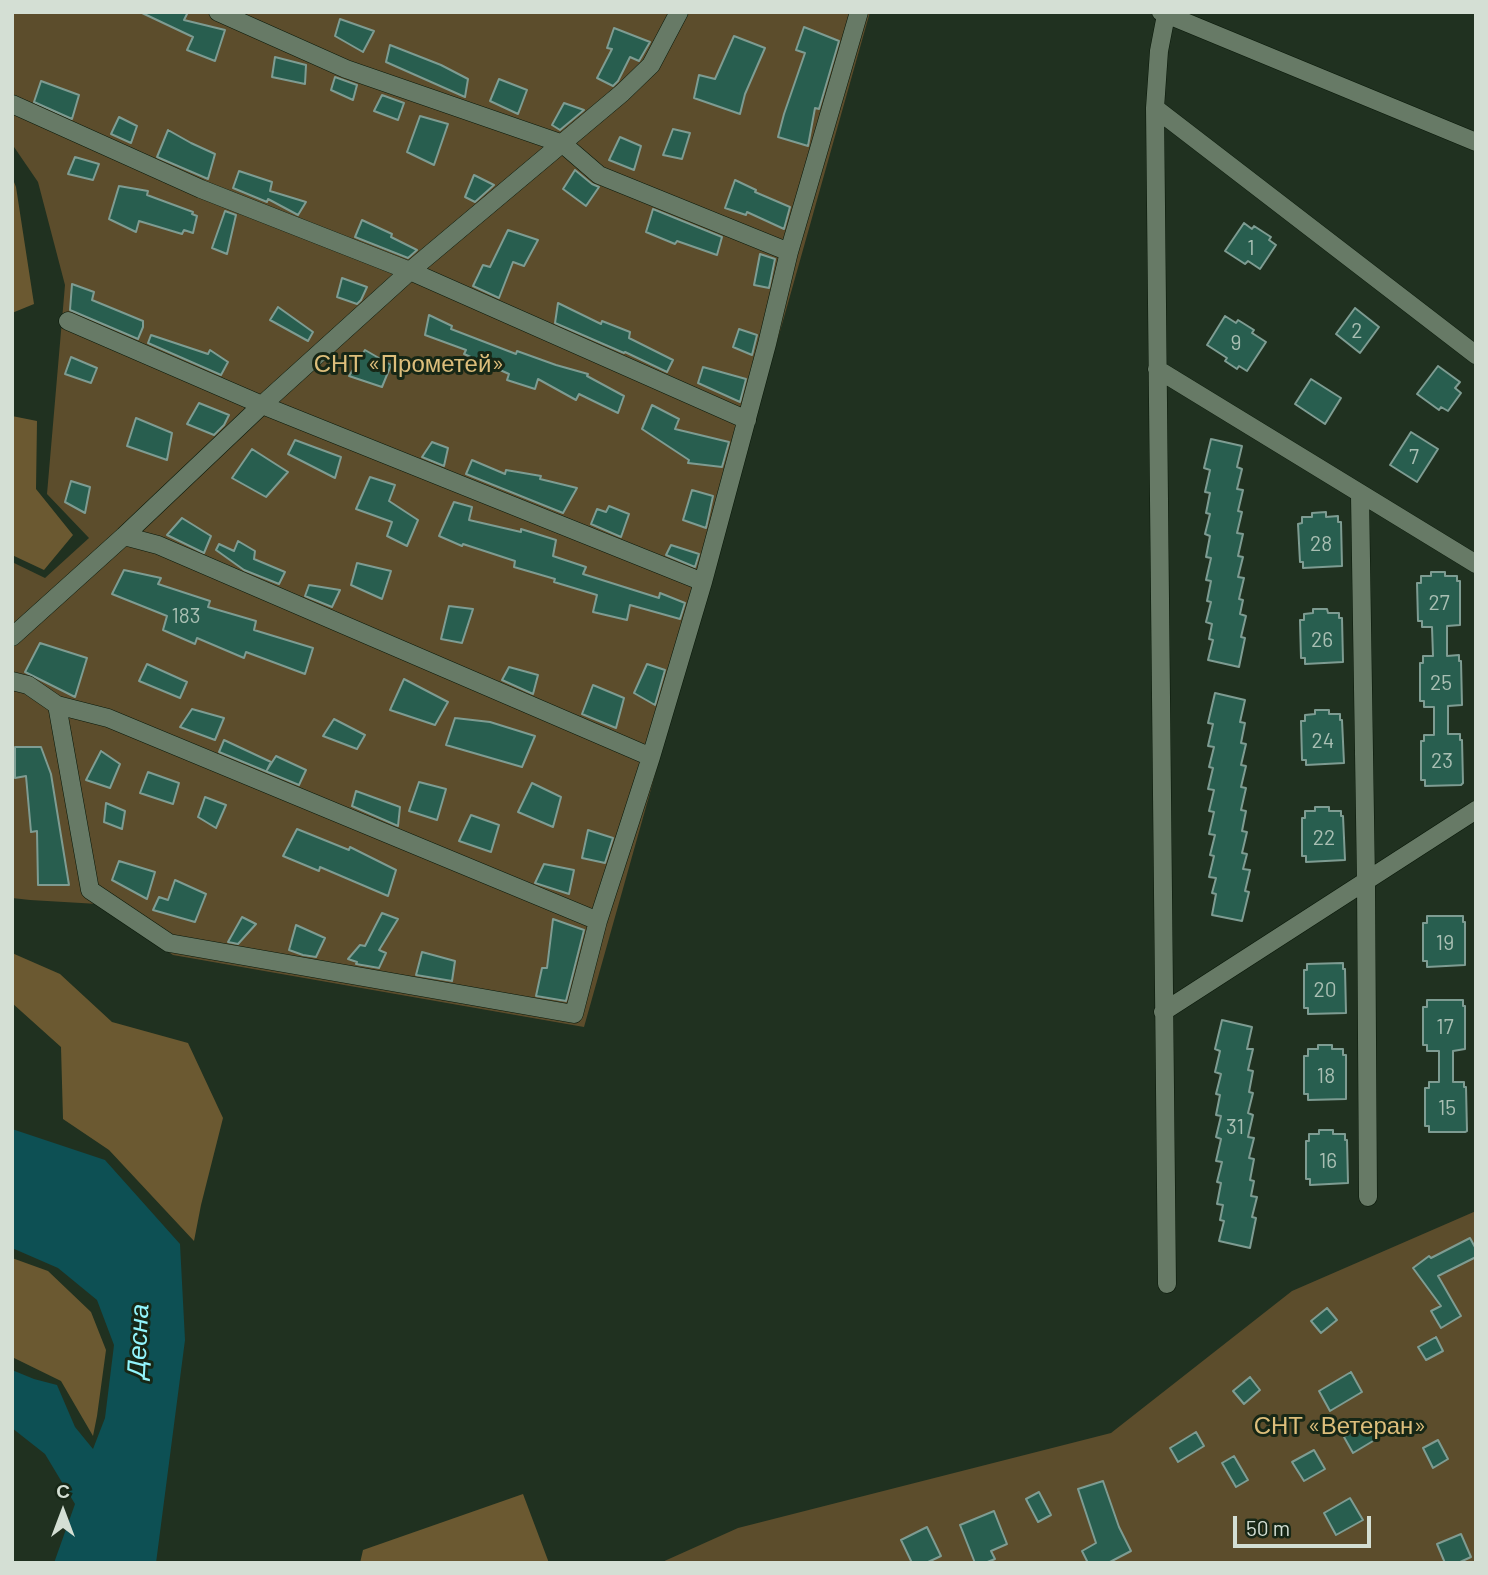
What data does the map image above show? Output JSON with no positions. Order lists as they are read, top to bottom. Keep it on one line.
{"water":["Десна"],"parks":["СНТ «Прометей»","СНТ «Ветеран»"],"house_numbers":["1","2","9","7","28","27","183","26","25","24","23","22","19","20","17","18","15","31","16"],"scale_bar":"50 m","north":"top"}
